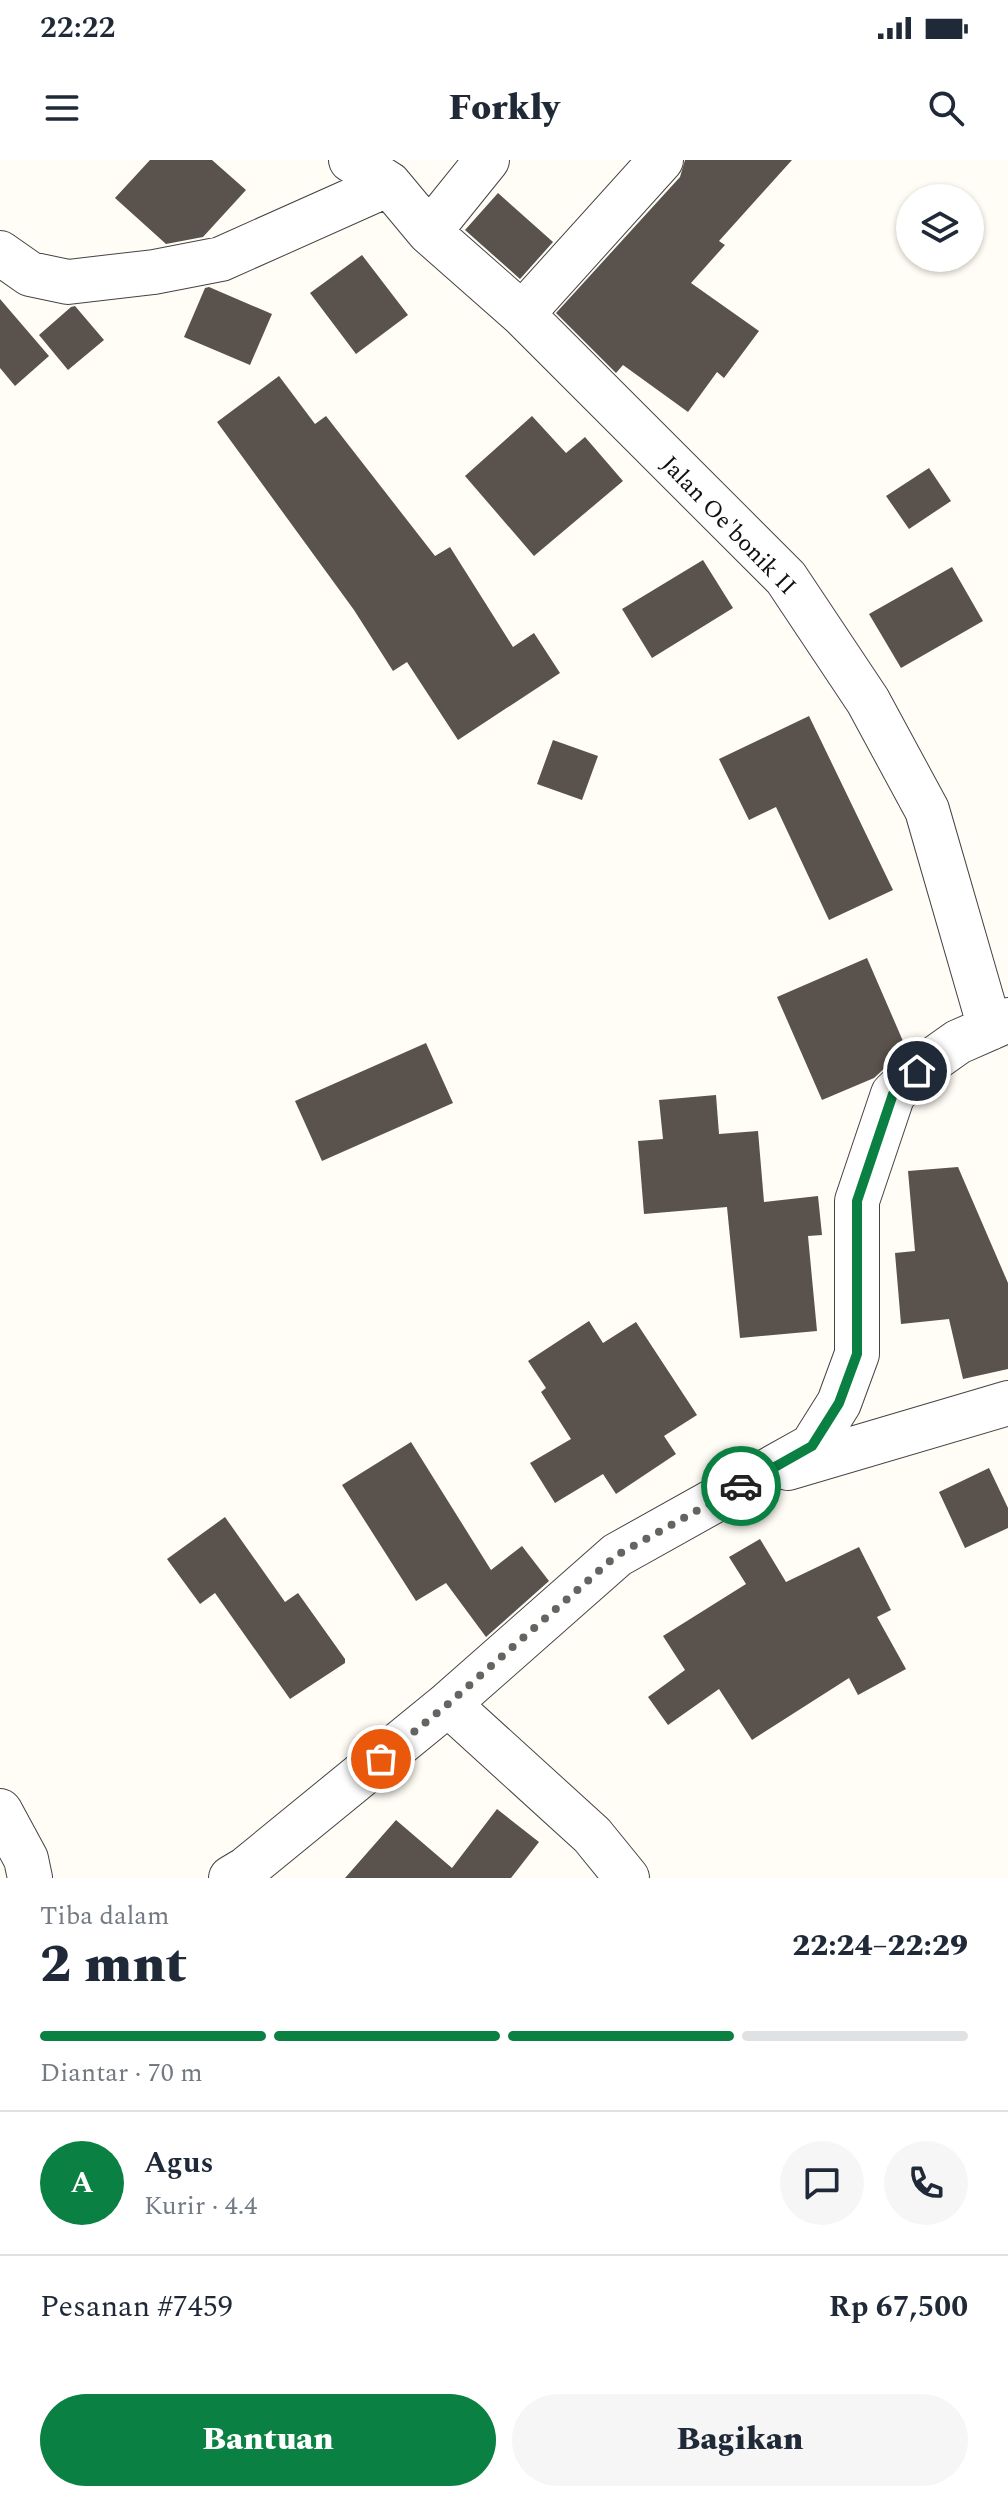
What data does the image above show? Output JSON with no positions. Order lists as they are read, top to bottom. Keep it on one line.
{"streets":{"street":["Jalan Oe'bonik II"]},"page":{"status":"22:22","header":"Forkly","heading":["2 mnt","Tiba dalam","22:24–22:29"],"panel":["Agus","Kurir · 4.4","Pesanan #7459","Rp 67,500"],"bar":"Diantar · 70 m","round":"A","buttons":["Bantuan","Bagikan"]}}
